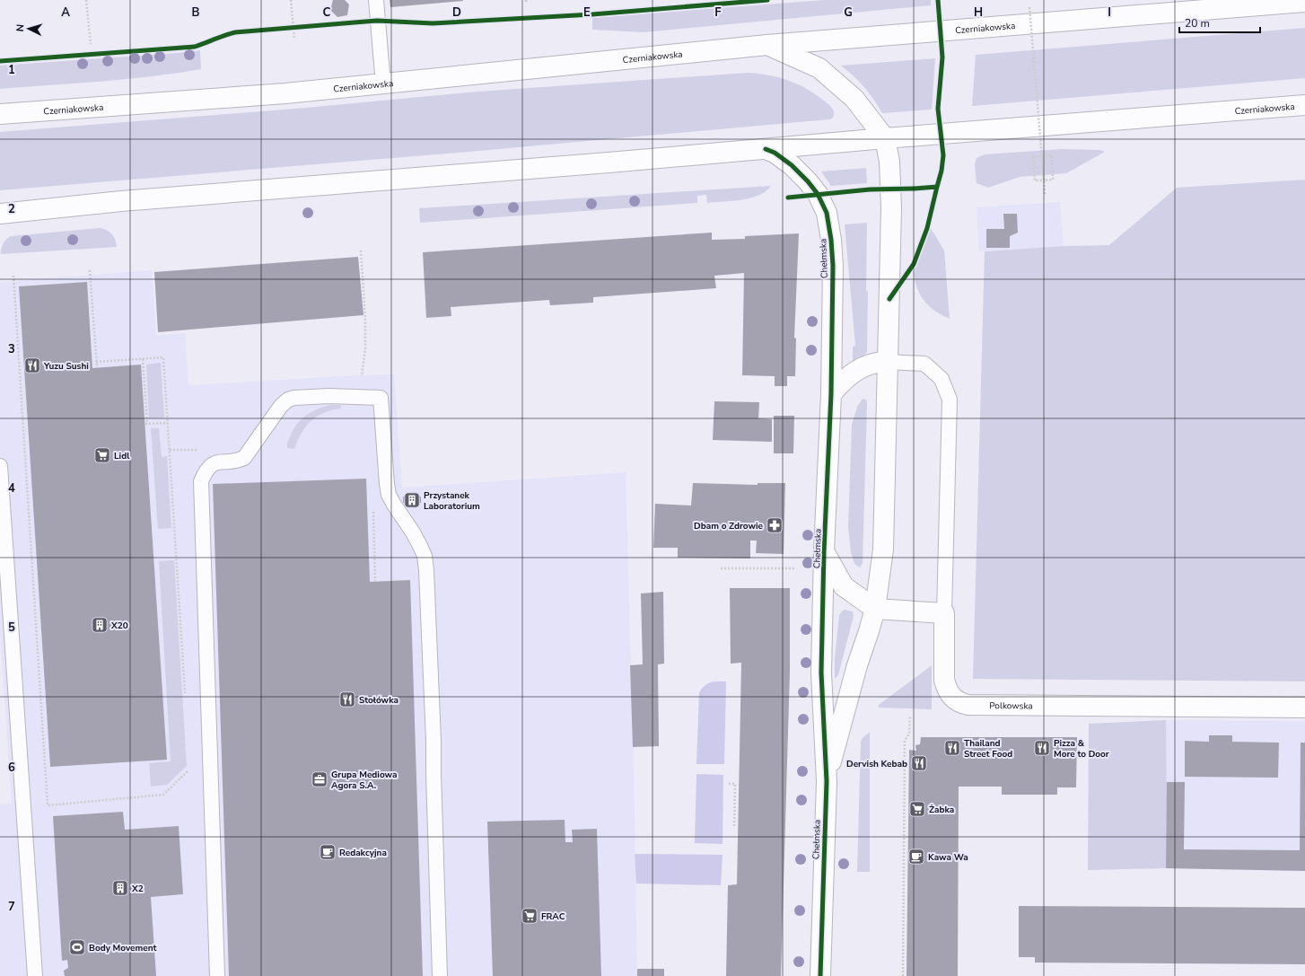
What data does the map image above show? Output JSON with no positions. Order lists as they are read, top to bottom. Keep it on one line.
{"streets":{"main road":["Czerniakowska","Chełmska","Polkowska"]},"crossings":[["Czerniakowska","Chełmska"]],"places":{"restaurant":["Yuzu Sushi","Stołówka","Thailand Street Food","Pizza & More to Door","Dervish Kebab"],"supermarket":["Lidl","Żabka","FRAC"],"building":["Przystanek Laboratorium","X20","X2"],"pharmacy":["Dbam o Zdrowie"],"office":["Grupa Mediowa Agora S.A."],"cafe":["Redakcyjna","Kawa Wa"],"sports":["Body Movement"]},"scale_bar":"20 m","north":"left","grid":{"columns":["A","B","C","D","E","F","G","H","I"],"rows":["1","2","3","4","5","6","7"]}}
